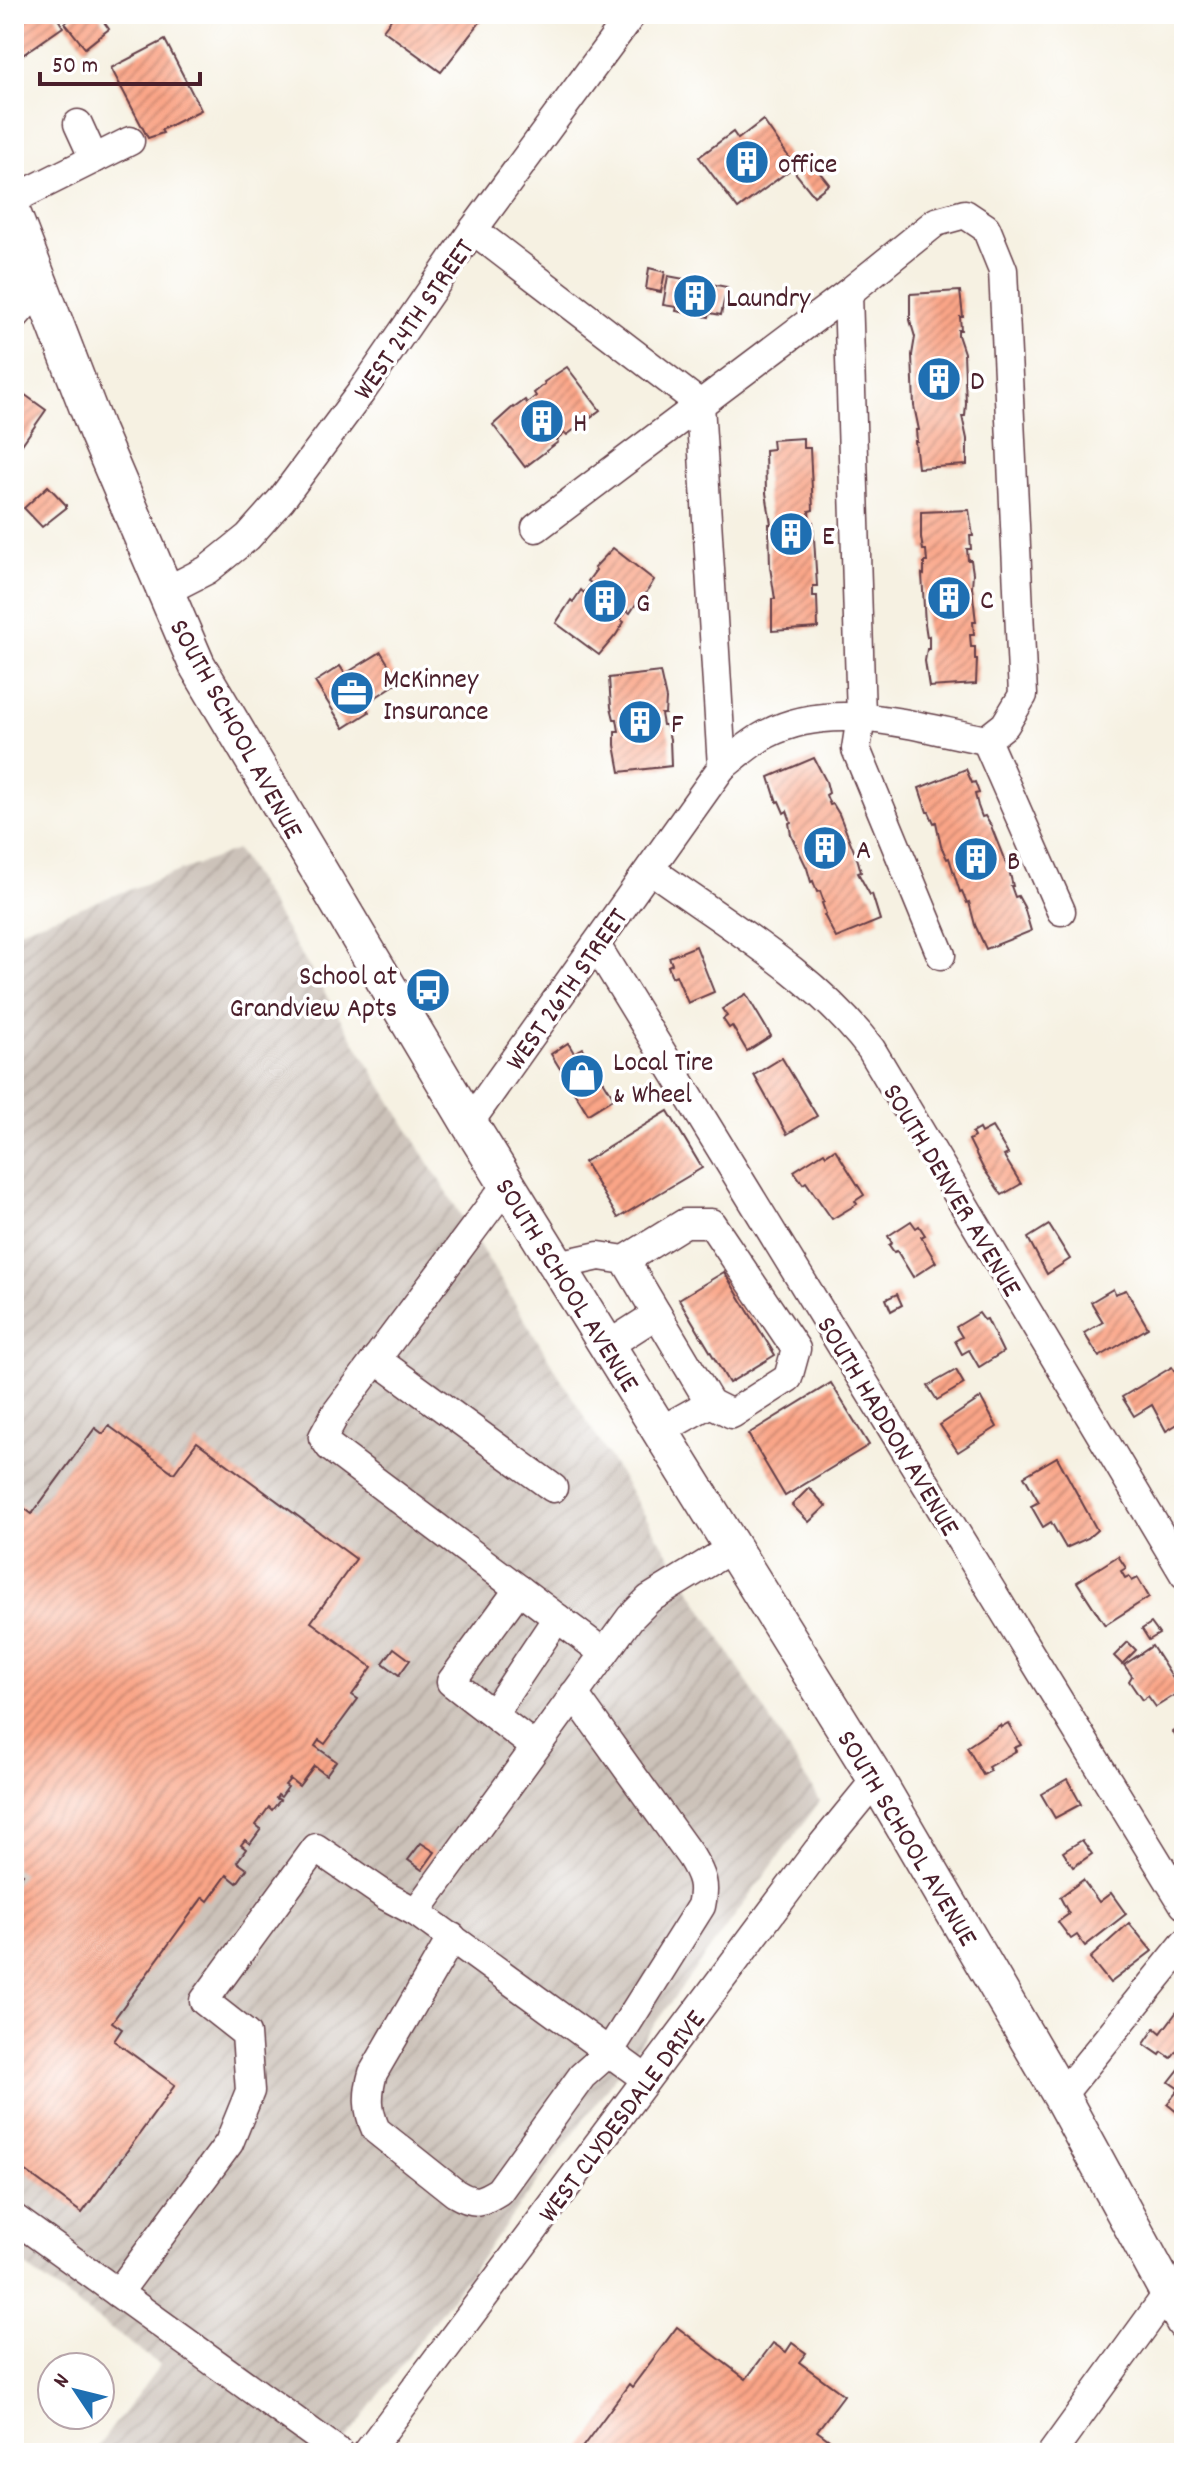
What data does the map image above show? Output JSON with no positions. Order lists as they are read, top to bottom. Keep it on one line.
{"streets":{"main road":["SOUTH SCHOOL AVENUE"],"street":["WEST 24TH STREET","WEST 26TH STREET","SOUTH DENVER AVENUE","SOUTH HADDON AVENUE","WEST CLYDESDALE DRIVE"]},"crossings":[["WEST 24TH STREET","SOUTH SCHOOL AVENUE"],["SOUTH SCHOOL AVENUE","WEST 26TH STREET"],["SOUTH SCHOOL AVENUE","WEST CLYDESDALE DRIVE"],["WEST 26TH STREET","SOUTH DENVER AVENUE"],["WEST 26TH STREET","SOUTH HADDON AVENUE"]],"places":{"building":["office","Laundry","D","H","E","C","G","F","A","B"],"office":["McKinney Insurance"],"bus stop":["School at Grandview Apts"],"shop":["Local Tire & Wheel"]},"scale_bar":"50 m","north":"top left"}
